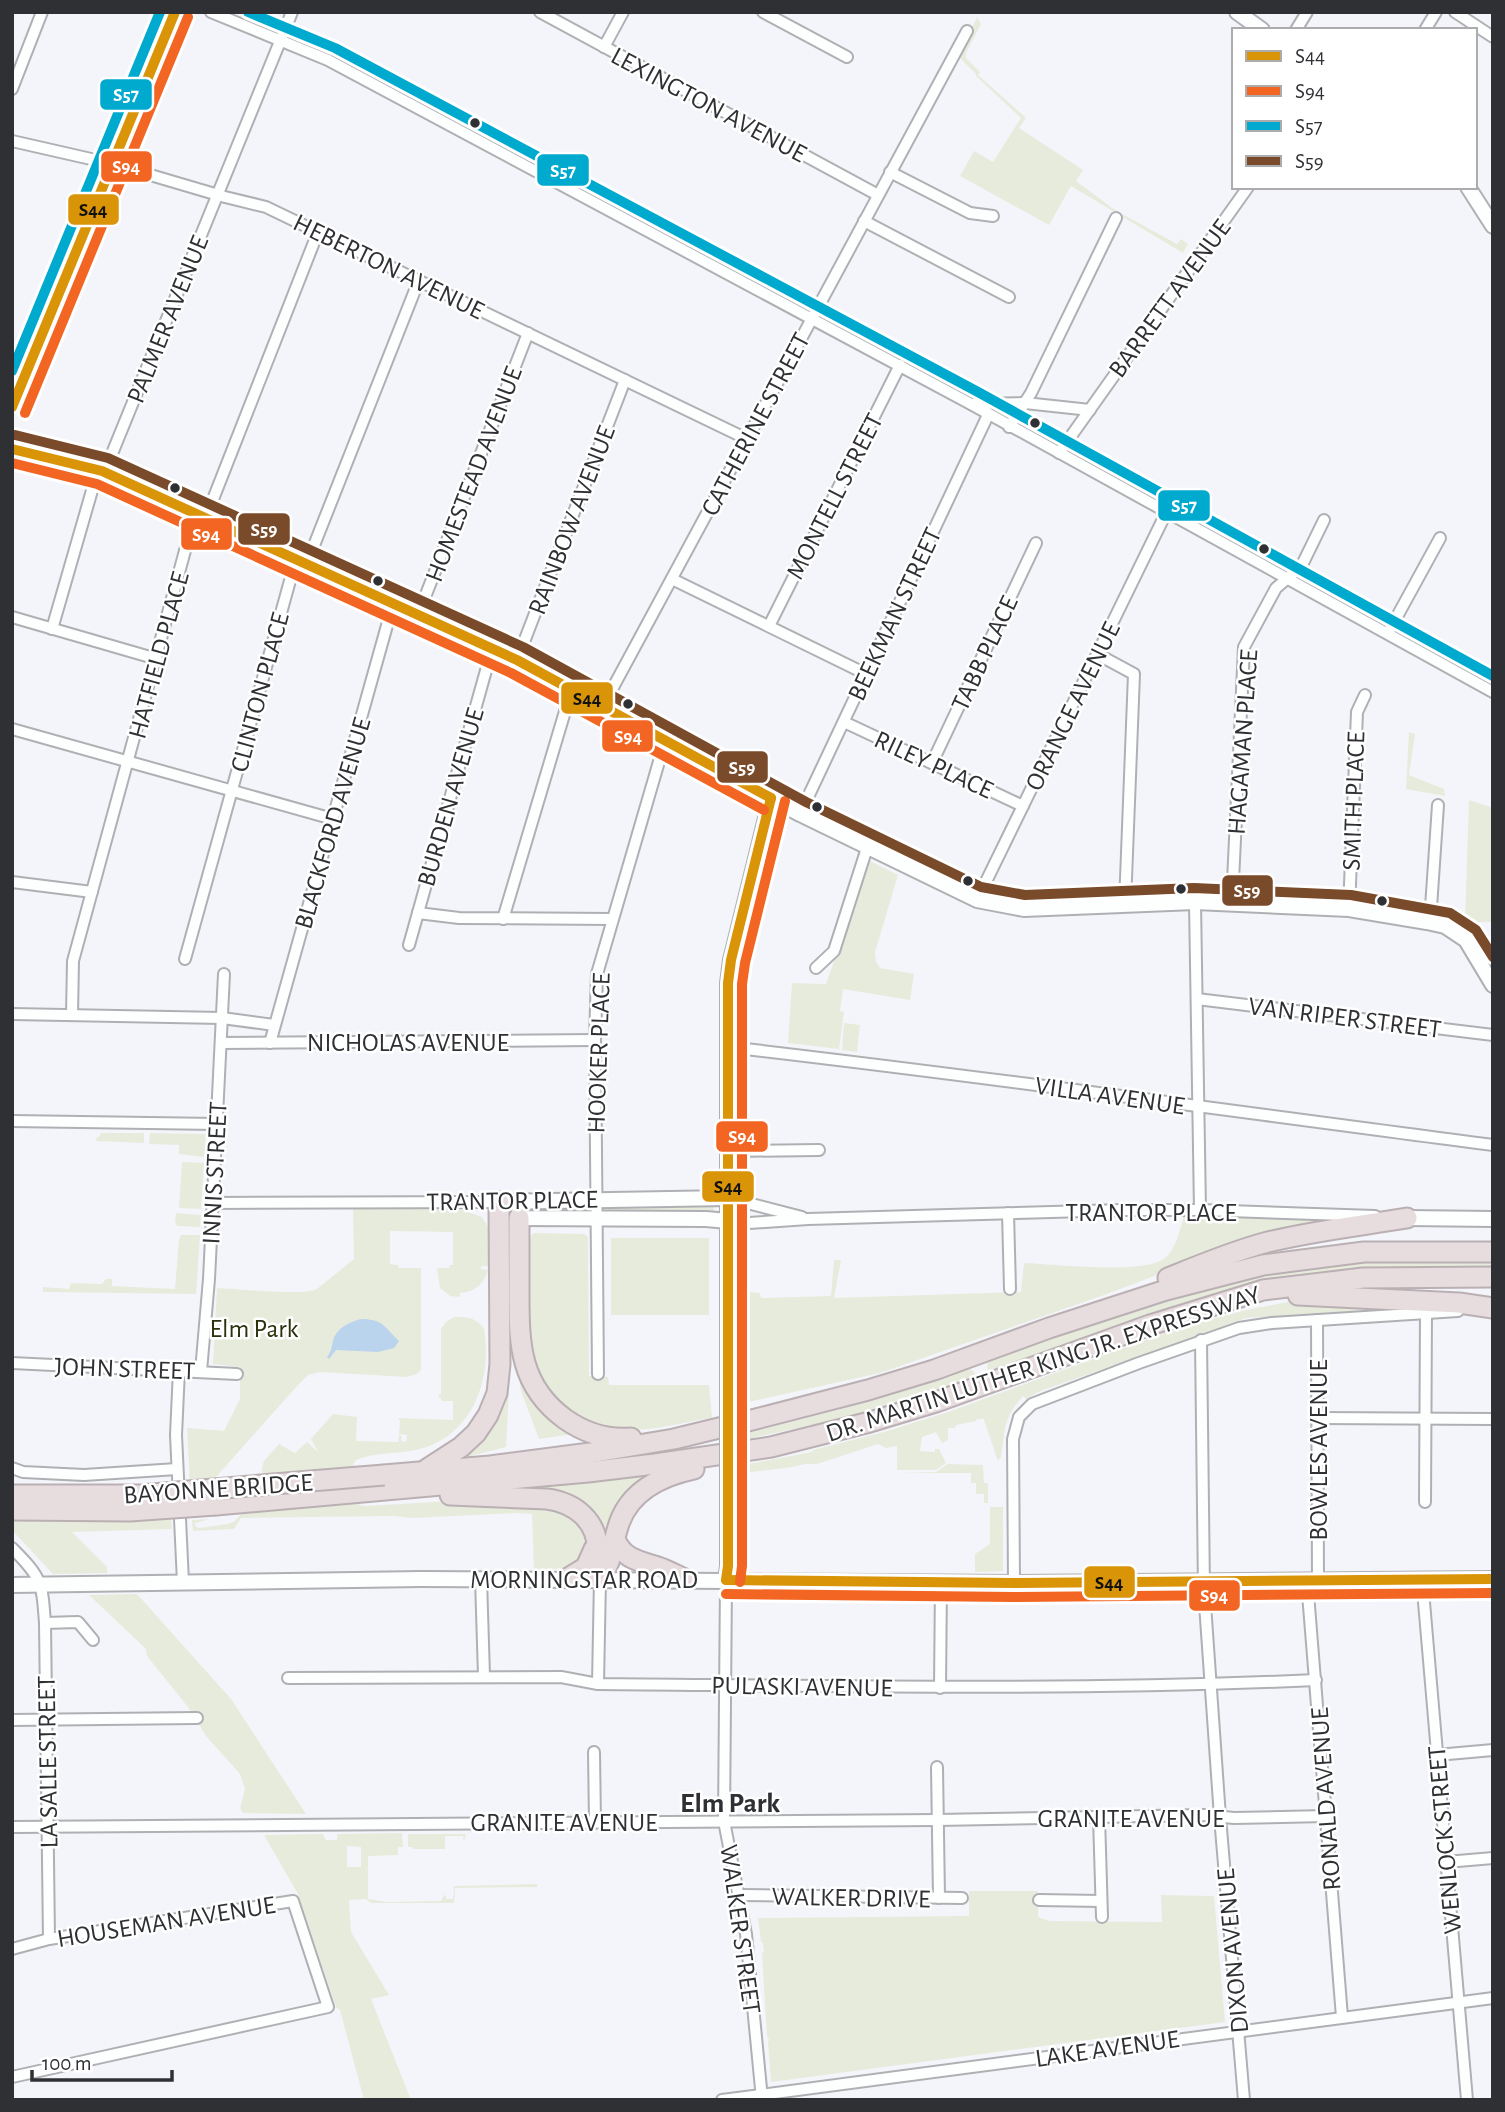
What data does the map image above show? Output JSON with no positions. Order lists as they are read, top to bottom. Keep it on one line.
{"streets":{"highway":["DR. MARTIN LUTHER KING JR. EXPRESSWAY","BAYONNE BRIDGE"],"street":["LEXINGTON AVENUE","HEBERTON AVENUE","BARRETT AVENUE","PALMER AVENUE","CATHERINE STREET","HOMESTEAD AVENUE","MONTELL STREET","RAINBOW AVENUE","BEEKMAN STREET","TABB PLACE","HATFIELD PLACE","CLINTON PLACE","ORANGE AVENUE","HAGAMAN PLACE","RILEY PLACE","BURDEN AVENUE","SMITH PLACE","BLACKFORD AVENUE","VAN RIPER STREET","NICHOLAS AVENUE","HOOKER PLACE","VILLA AVENUE","INNIS STREET","TRANTOR PLACE","JOHN STREET","BOWLES AVENUE","MORNINGSTAR ROAD","PULASKI AVENUE","LA SALLE STREET","RONALD AVENUE","GRANITE AVENUE","WENLOCK STREET","WALKER DRIVE","HOUSEMAN AVENUE","WALKER STREET","DIXON AVENUE","LAKE AVENUE"]},"crossings":[["LEXINGTON AVENUE","CATHERINE STREET"],["HEBERTON AVENUE","PALMER AVENUE"],["HEBERTON AVENUE","CATHERINE STREET"],["HEBERTON AVENUE","HOMESTEAD AVENUE"],["HEBERTON AVENUE","RAINBOW AVENUE"],["HEBERTON AVENUE","HATFIELD PLACE"],["HEBERTON AVENUE","CLINTON PLACE"],["BEEKMAN STREET","RILEY PLACE"],["TABB PLACE","RILEY PLACE"],["HATFIELD PLACE","NICHOLAS AVENUE"],["ORANGE AVENUE","RILEY PLACE"],["BLACKFORD AVENUE","NICHOLAS AVENUE"],["NICHOLAS AVENUE","HOOKER PLACE"],["NICHOLAS AVENUE","INNIS STREET"],["HOOKER PLACE","TRANTOR PLACE"],["VILLA AVENUE","WALKER STREET"],["INNIS STREET","TRANTOR PLACE"],["INNIS STREET","JOHN STREET"],["TRANTOR PLACE","WALKER STREET"],["DR. MARTIN LUTHER KING JR. EXPRESSWAY","BAYONNE BRIDGE"],["BOWLES AVENUE","MORNINGSTAR ROAD"],["BOWLES AVENUE","RONALD AVENUE"],["MORNINGSTAR ROAD","LA SALLE STREET"],["MORNINGSTAR ROAD","RONALD AVENUE"],["MORNINGSTAR ROAD","WENLOCK STREET"],["MORNINGSTAR ROAD","WALKER STREET"],["MORNINGSTAR ROAD","DIXON AVENUE"],["PULASKI AVENUE","RONALD AVENUE"],["PULASKI AVENUE","WALKER STREET"],["PULASKI AVENUE","DIXON AVENUE"],["LA SALLE STREET","GRANITE AVENUE"],["LA SALLE STREET","HOUSEMAN AVENUE"],["RONALD AVENUE","GRANITE AVENUE"],["RONALD AVENUE","LAKE AVENUE"],["GRANITE AVENUE","WALKER STREET"],["GRANITE AVENUE","DIXON AVENUE"],["WENLOCK STREET","LAKE AVENUE"],["WALKER DRIVE","WALKER STREET"],["WALKER STREET","LAKE AVENUE"],["DIXON AVENUE","LAKE AVENUE"]],"districts":["Elm Park"],"parks":["Elm Park"],"lines":["transit line S44","transit line S57","transit line S94","transit line S59"],"legend":["S44","S94","S57","S59"],"scale_bar":"100 m"}
